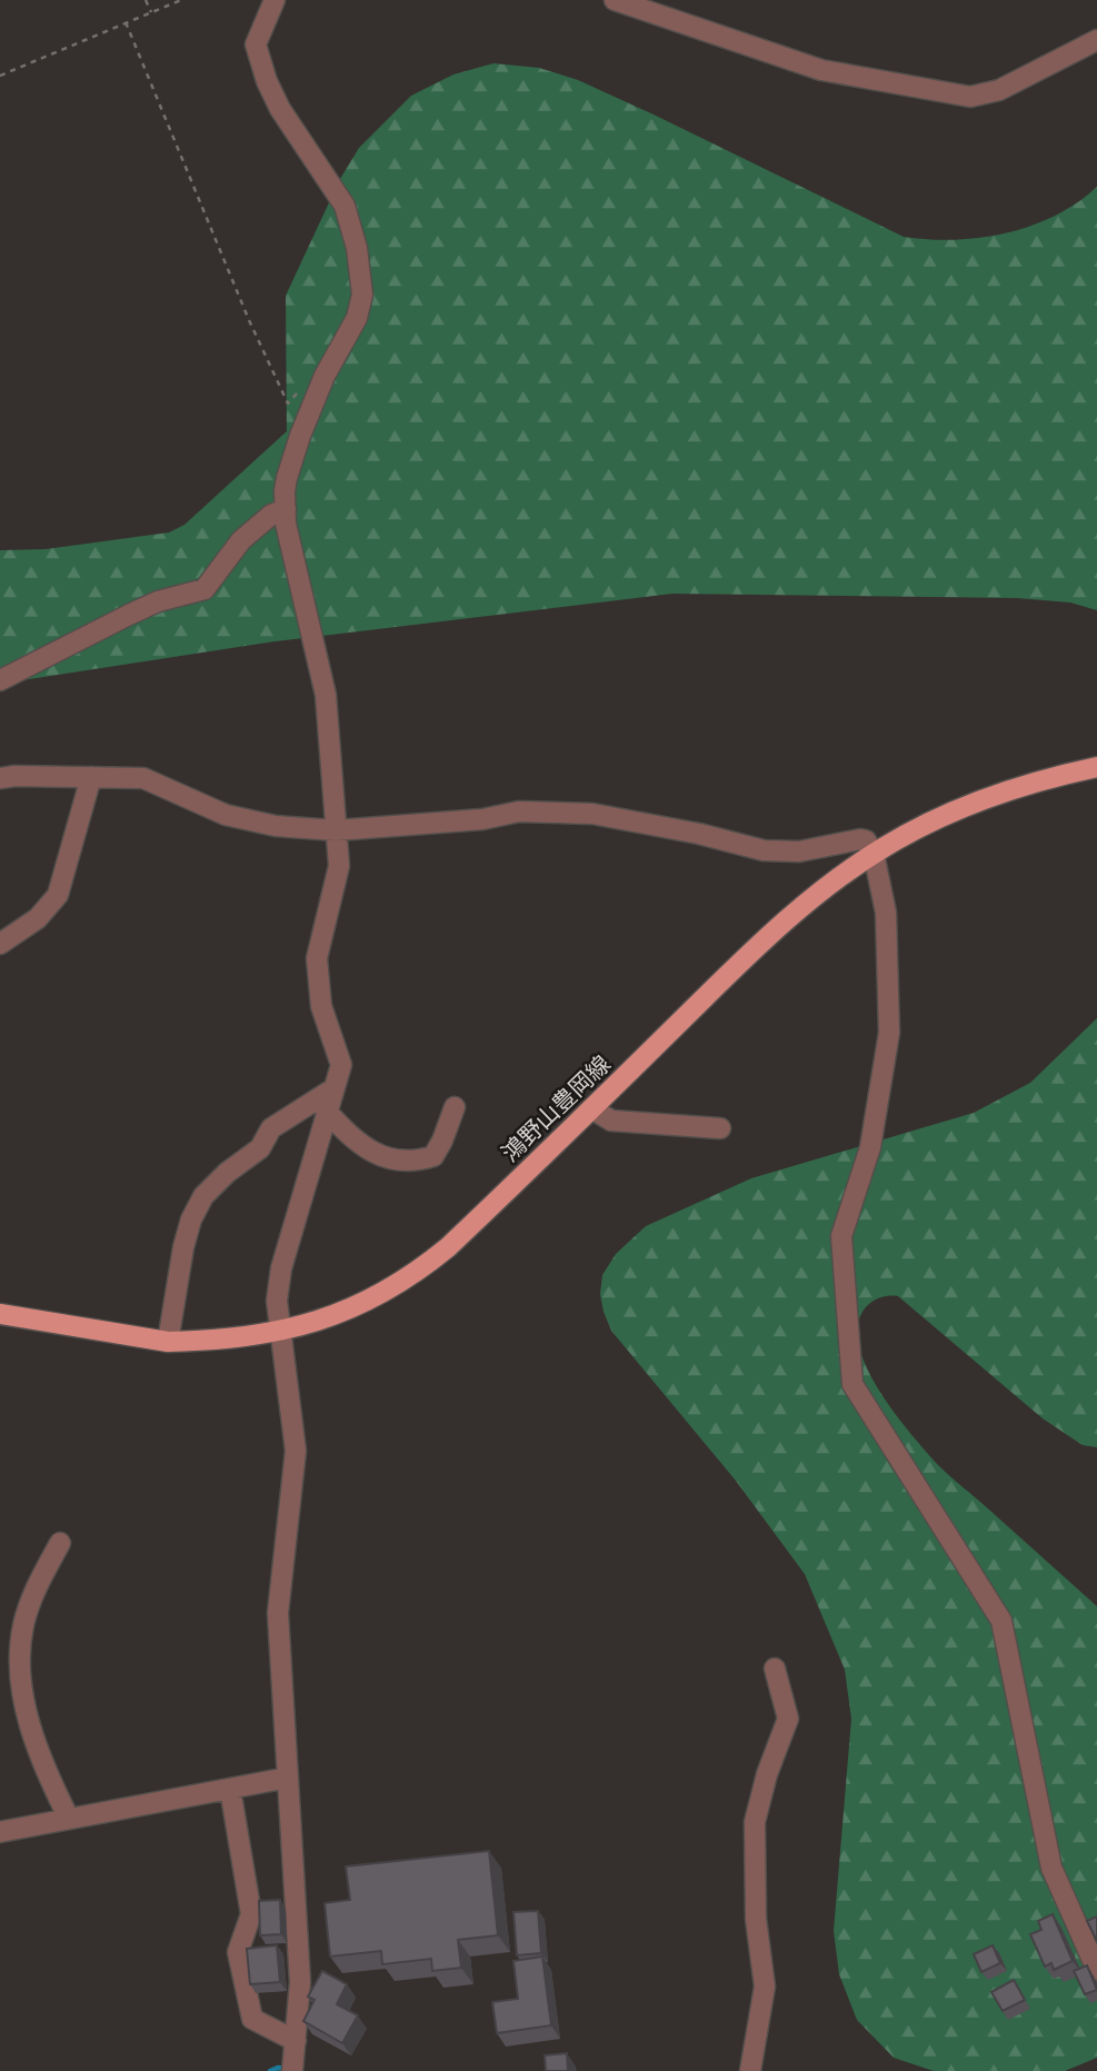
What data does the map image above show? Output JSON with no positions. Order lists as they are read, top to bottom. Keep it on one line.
{"streets":{"main road":["鴻野山豊岡線"]}}
